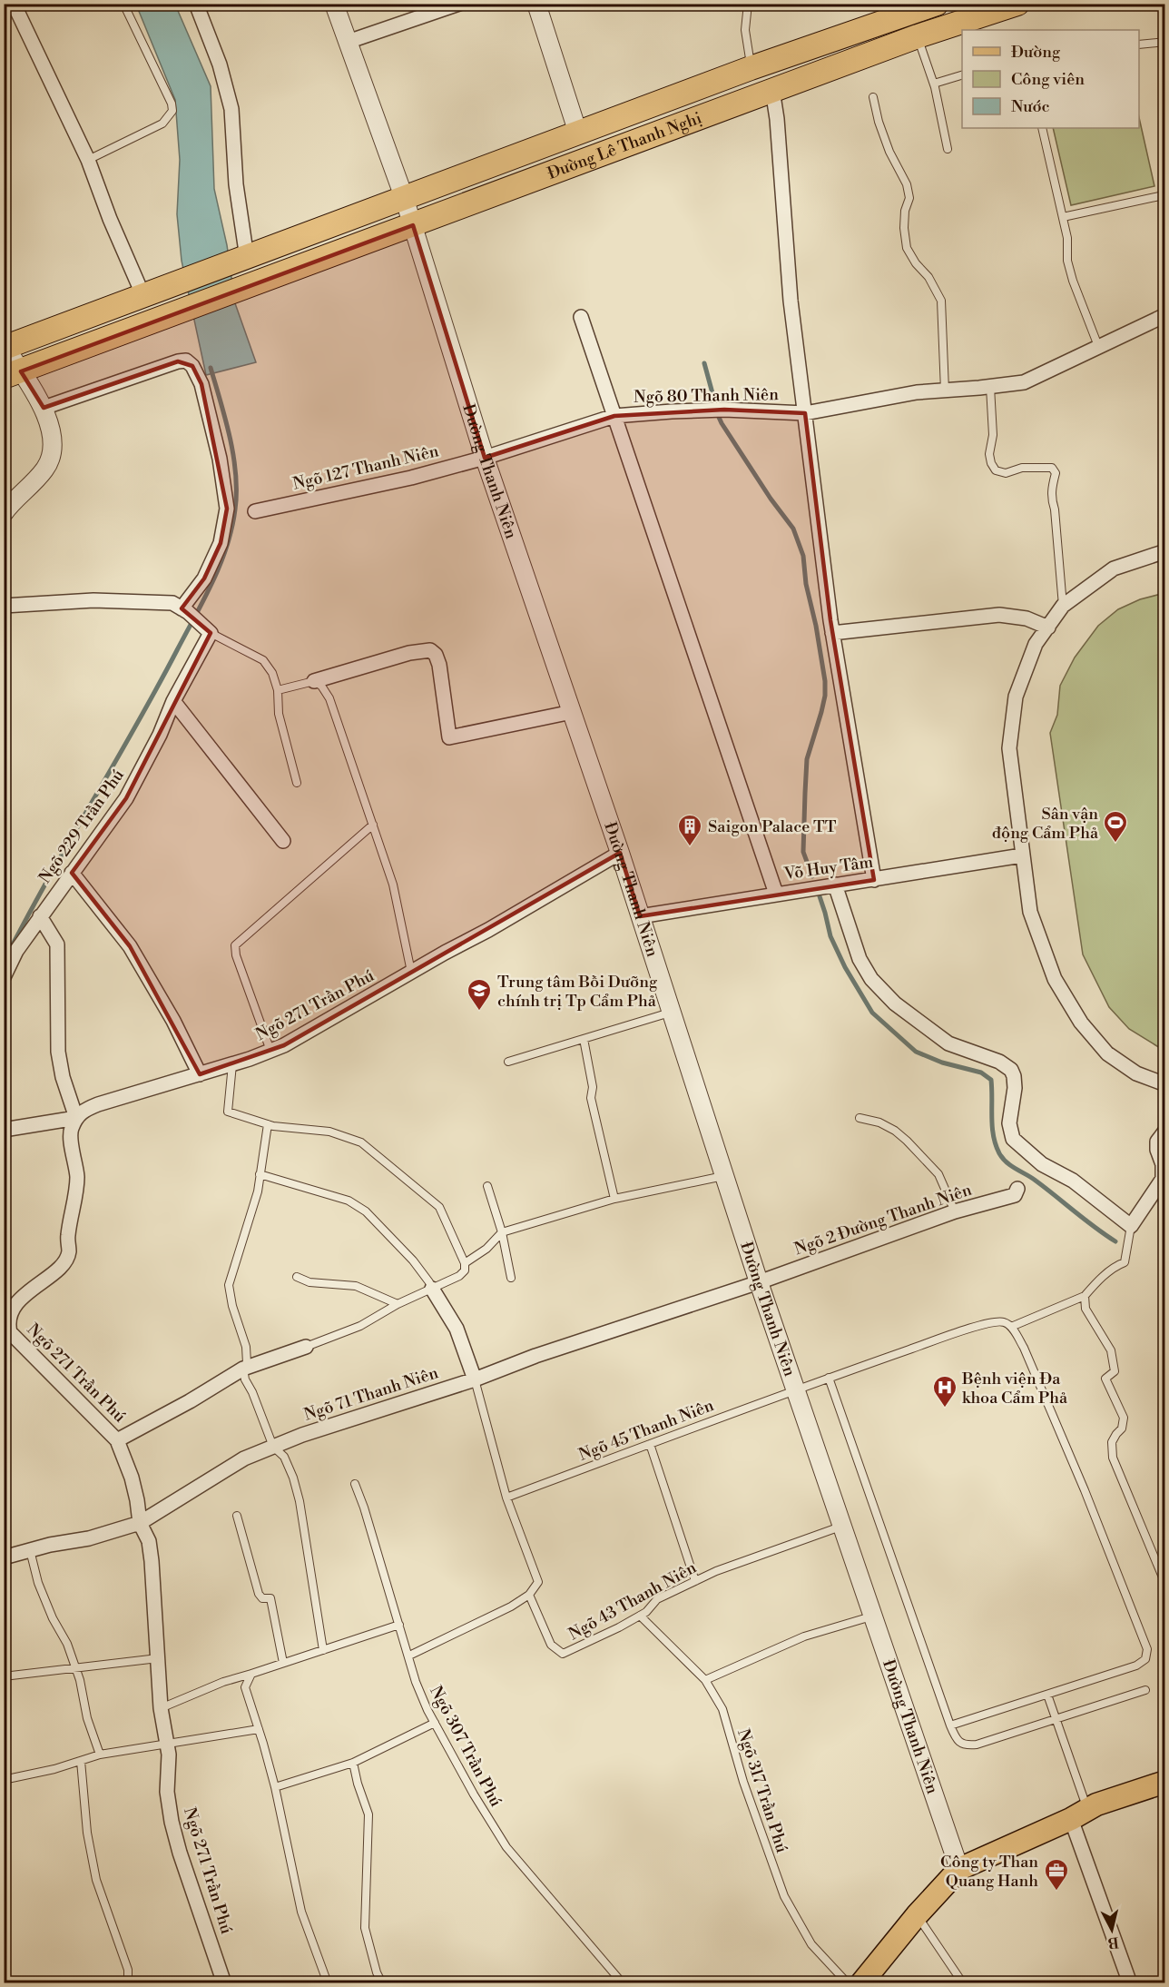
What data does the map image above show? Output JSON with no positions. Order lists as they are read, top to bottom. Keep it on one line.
{"streets":{"highway":["Đường Lê Thanh Nghị"],"street":["Ngõ 80 Thanh Niên","Ngõ 127 Thanh Niên","Đường Thanh Niên","Ngõ 229 Trần Phú","Võ Huy Tâm","Ngõ 271 Trần Phú","Ngõ 2 Đường Thanh Niên","Ngõ 71 Thanh Niên"],"lane":["Ngõ 45 Thanh Niên","Ngõ 43 Thanh Niên","Ngõ 307 Trần Phú","Ngõ 317 Trần Phú"]},"crossings":[["Đường Lê Thanh Nghị","Đường Thanh Niên"],["Ngõ 80 Thanh Niên","Ngõ 127 Thanh Niên"],["Ngõ 80 Thanh Niên","Đường Thanh Niên"],["Ngõ 127 Thanh Niên","Đường Thanh Niên"],["Đường Thanh Niên","Võ Huy Tâm"],["Đường Thanh Niên","Ngõ 271 Trần Phú"],["Đường Thanh Niên","Ngõ 2 Đường Thanh Niên"],["Đường Thanh Niên","Ngõ 71 Thanh Niên"],["Đường Thanh Niên","Ngõ 45 Thanh Niên"],["Đường Thanh Niên","Ngõ 43 Thanh Niên"],["Ngõ 271 Trần Phú","Ngõ 71 Thanh Niên"],["Ngõ 2 Đường Thanh Niên","Ngõ 71 Thanh Niên"],["Ngõ 43 Thanh Niên","Ngõ 317 Trần Phú"]],"places":{"sports":["Sân vận động Cẩm Phả"],"building":["Saigon Palace TT"],"school or university":["Trung tâm Bồi Dưỡng chính trị Tp Cẩm Phả"],"hospital":["Bệnh viện Đa khoa Cẩm Phả"],"office":["Công ty Than Quang Hanh"]},"legend":["Đường","Công viên","Nước"],"north":"bottom"}
